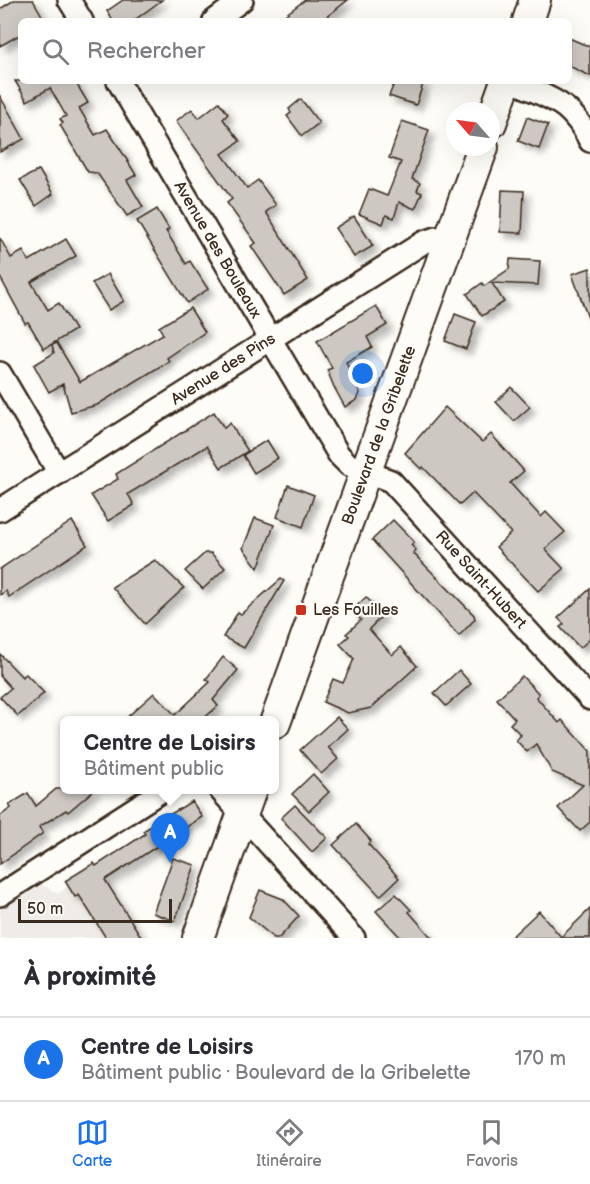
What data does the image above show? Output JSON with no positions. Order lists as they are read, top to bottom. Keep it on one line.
{"streets":{"main road":["Boulevard de la Gribelette"],"street":["Avenue des Bouleaux","Avenue des Pins","Rue Saint-Hubert"]},"crossings":[["Avenue des Bouleaux","Avenue des Pins"],["Avenue des Bouleaux","Boulevard de la Gribelette"],["Avenue des Bouleaux","Rue Saint-Hubert"],["Avenue des Pins","Boulevard de la Gribelette"],["Boulevard de la Gribelette","Rue Saint-Hubert"]],"places":{"transit":["Les Fouilles"]},"scale_bar":"50 m","north":"top left","page":{"search":"Rechercher","popup":["Centre de Loisirs","Bâtiment public"],"pins":"A","scale":"50 m","heading":"À proximité","list":[{"mark":"A","name":"Centre de Loisirs","note":"Bâtiment public · Boulevard de la Gribelette","value":"170 m"}],"nav":["Carte","Itinéraire","Favoris"]}}
